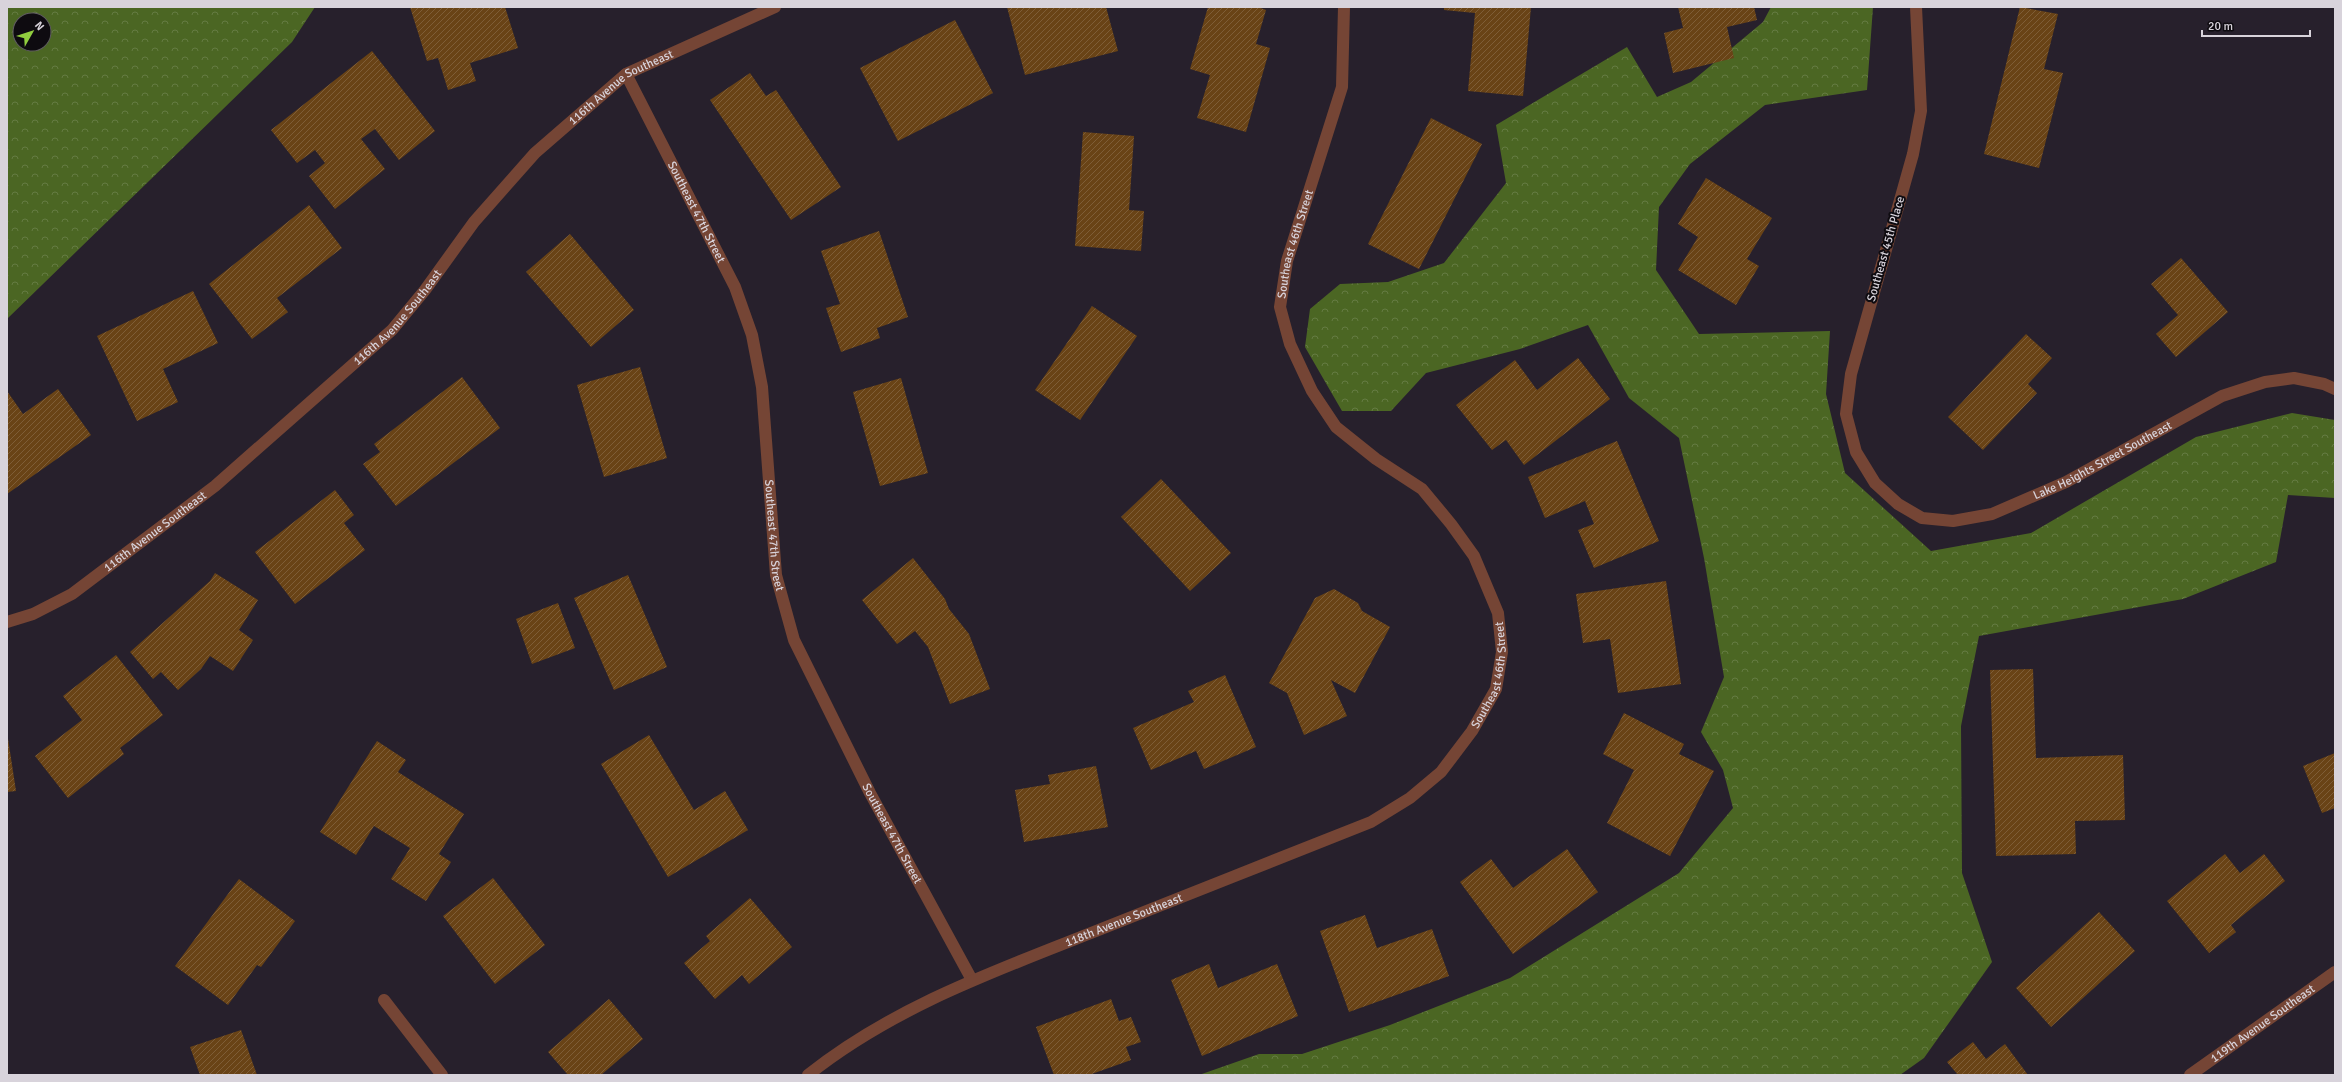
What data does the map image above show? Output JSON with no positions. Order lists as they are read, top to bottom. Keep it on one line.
{"streets":{"street":["116th Avenue Southeast","Southeast 47th Street","Southeast 46th Street","Southeast 45th Place","Lake Heights Street Southeast","118th Avenue Southeast","119th Avenue Southeast"]},"crossings":[["116th Avenue Southeast","Southeast 47th Street"],["Southeast 47th Street","118th Avenue Southeast"],["Southeast 46th Street","118th Avenue Southeast"],["Southeast 45th Place","Lake Heights Street Southeast"]],"scale_bar":"20 m","north":"top right"}
